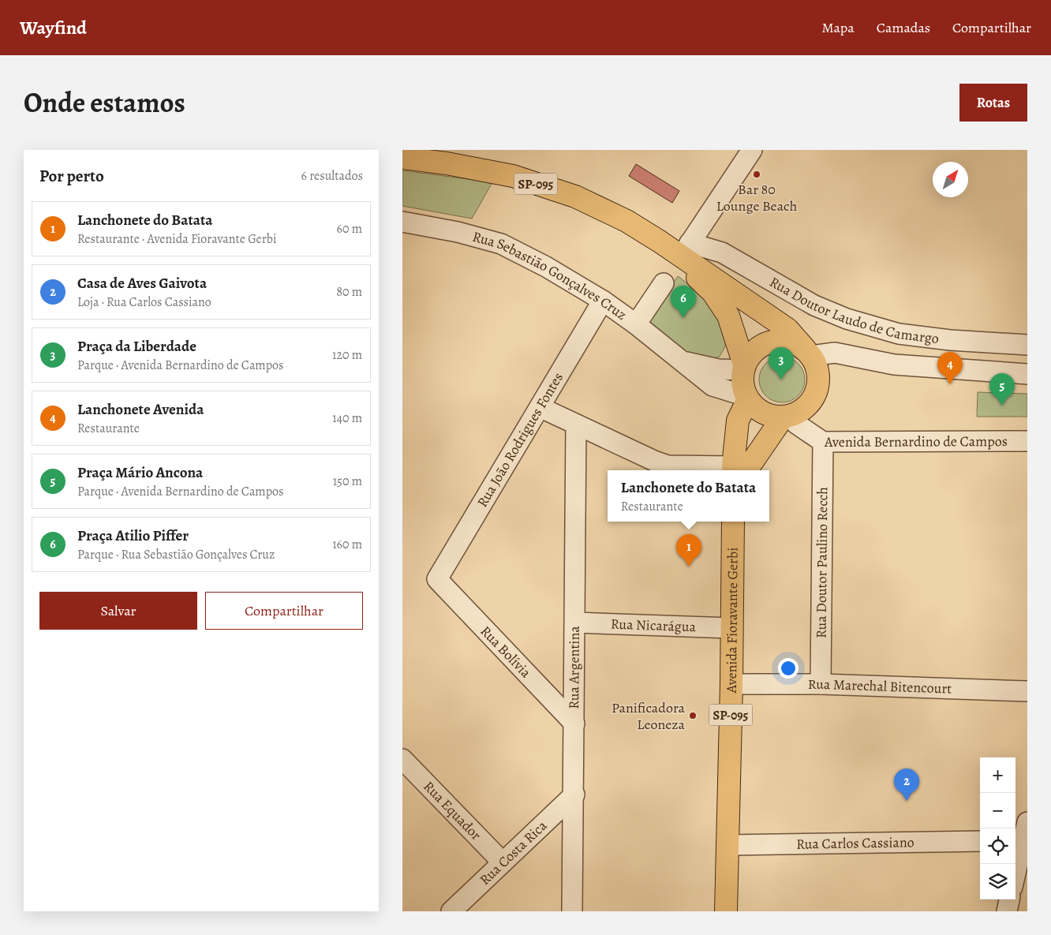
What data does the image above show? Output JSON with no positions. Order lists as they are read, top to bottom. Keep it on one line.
{"streets":{"main road":["SP-095","Avenida Fioravante Gerbi"],"street":["Rua Sebastião Gonçalves Cruz","Rua Doutor Laudo de Camargo","Rua João Rodrigues Fontes","Avenida Bernardino de Campos","Rua Doutor Paulino Recch","Rua Nicarágua","Rua Bolívia","Rua Argentina","Rua Marechal Bitencourt","Rua Equador","Rua Carlos Cassiano","Rua Costa Rica"]},"crossings":[["SP-095","Rua Sebastião Gonçalves Cruz"],["SP-095","Rua Doutor Laudo de Camargo"],["SP-095","Avenida Bernardino de Campos"],["Rua Sebastião Gonçalves Cruz","Rua João Rodrigues Fontes"],["Rua Sebastião Gonçalves Cruz","Avenida Bernardino de Campos"],["Rua João Rodrigues Fontes","Rua Bolívia"],["Avenida Bernardino de Campos","Rua Doutor Paulino Recch"],["Rua Doutor Paulino Recch","Rua Marechal Bitencourt"],["Avenida Fioravante Gerbi","Rua Nicarágua"],["Avenida Fioravante Gerbi","Rua Marechal Bitencourt"],["Avenida Fioravante Gerbi","Rua Carlos Cassiano"],["Rua Nicarágua","Rua Argentina"],["Rua Bolívia","Rua Argentina"],["Rua Argentina","Rua Costa Rica"],["Rua Equador","Rua Costa Rica"]],"places":["Bar 80 Lounge Beach","Panificadora Leoneza"],"north":"top right","page":{"header":"Wayfind","nav":["Mapa","Camadas","Compartilhar"],"title":"Onde estamos","buttons":["Rotas",["Salvar","Compartilhar"]],"heading":["Por perto","6 resultados"],"list":[{"mark":"1","name":"Lanchonete do Batata","note":"Restaurante · Avenida Fioravante Gerbi","value":"60 m"},{"mark":"2","name":"Casa de Aves Gaivota","note":"Loja · Rua Carlos Cassiano","value":"80 m"},{"mark":"3","name":"Praça da Liberdade","note":"Parque · Avenida Bernardino de Campos","value":"120 m"},{"mark":"4","name":"Lanchonete Avenida","note":"Restaurante","value":"140 m"},{"mark":"5","name":"Praça Mário Ancona","note":"Parque · Avenida Bernardino de Campos","value":"150 m"},{"mark":"6","name":"Praça Atilio Piffer","note":"Parque · Rua Sebastião Gonçalves Cruz","value":"160 m"}],"pins":["6","3","4","5","1","2"],"popup":["Lanchonete do Batata","Restaurante"],"map_buttons":["+","−"]}}
